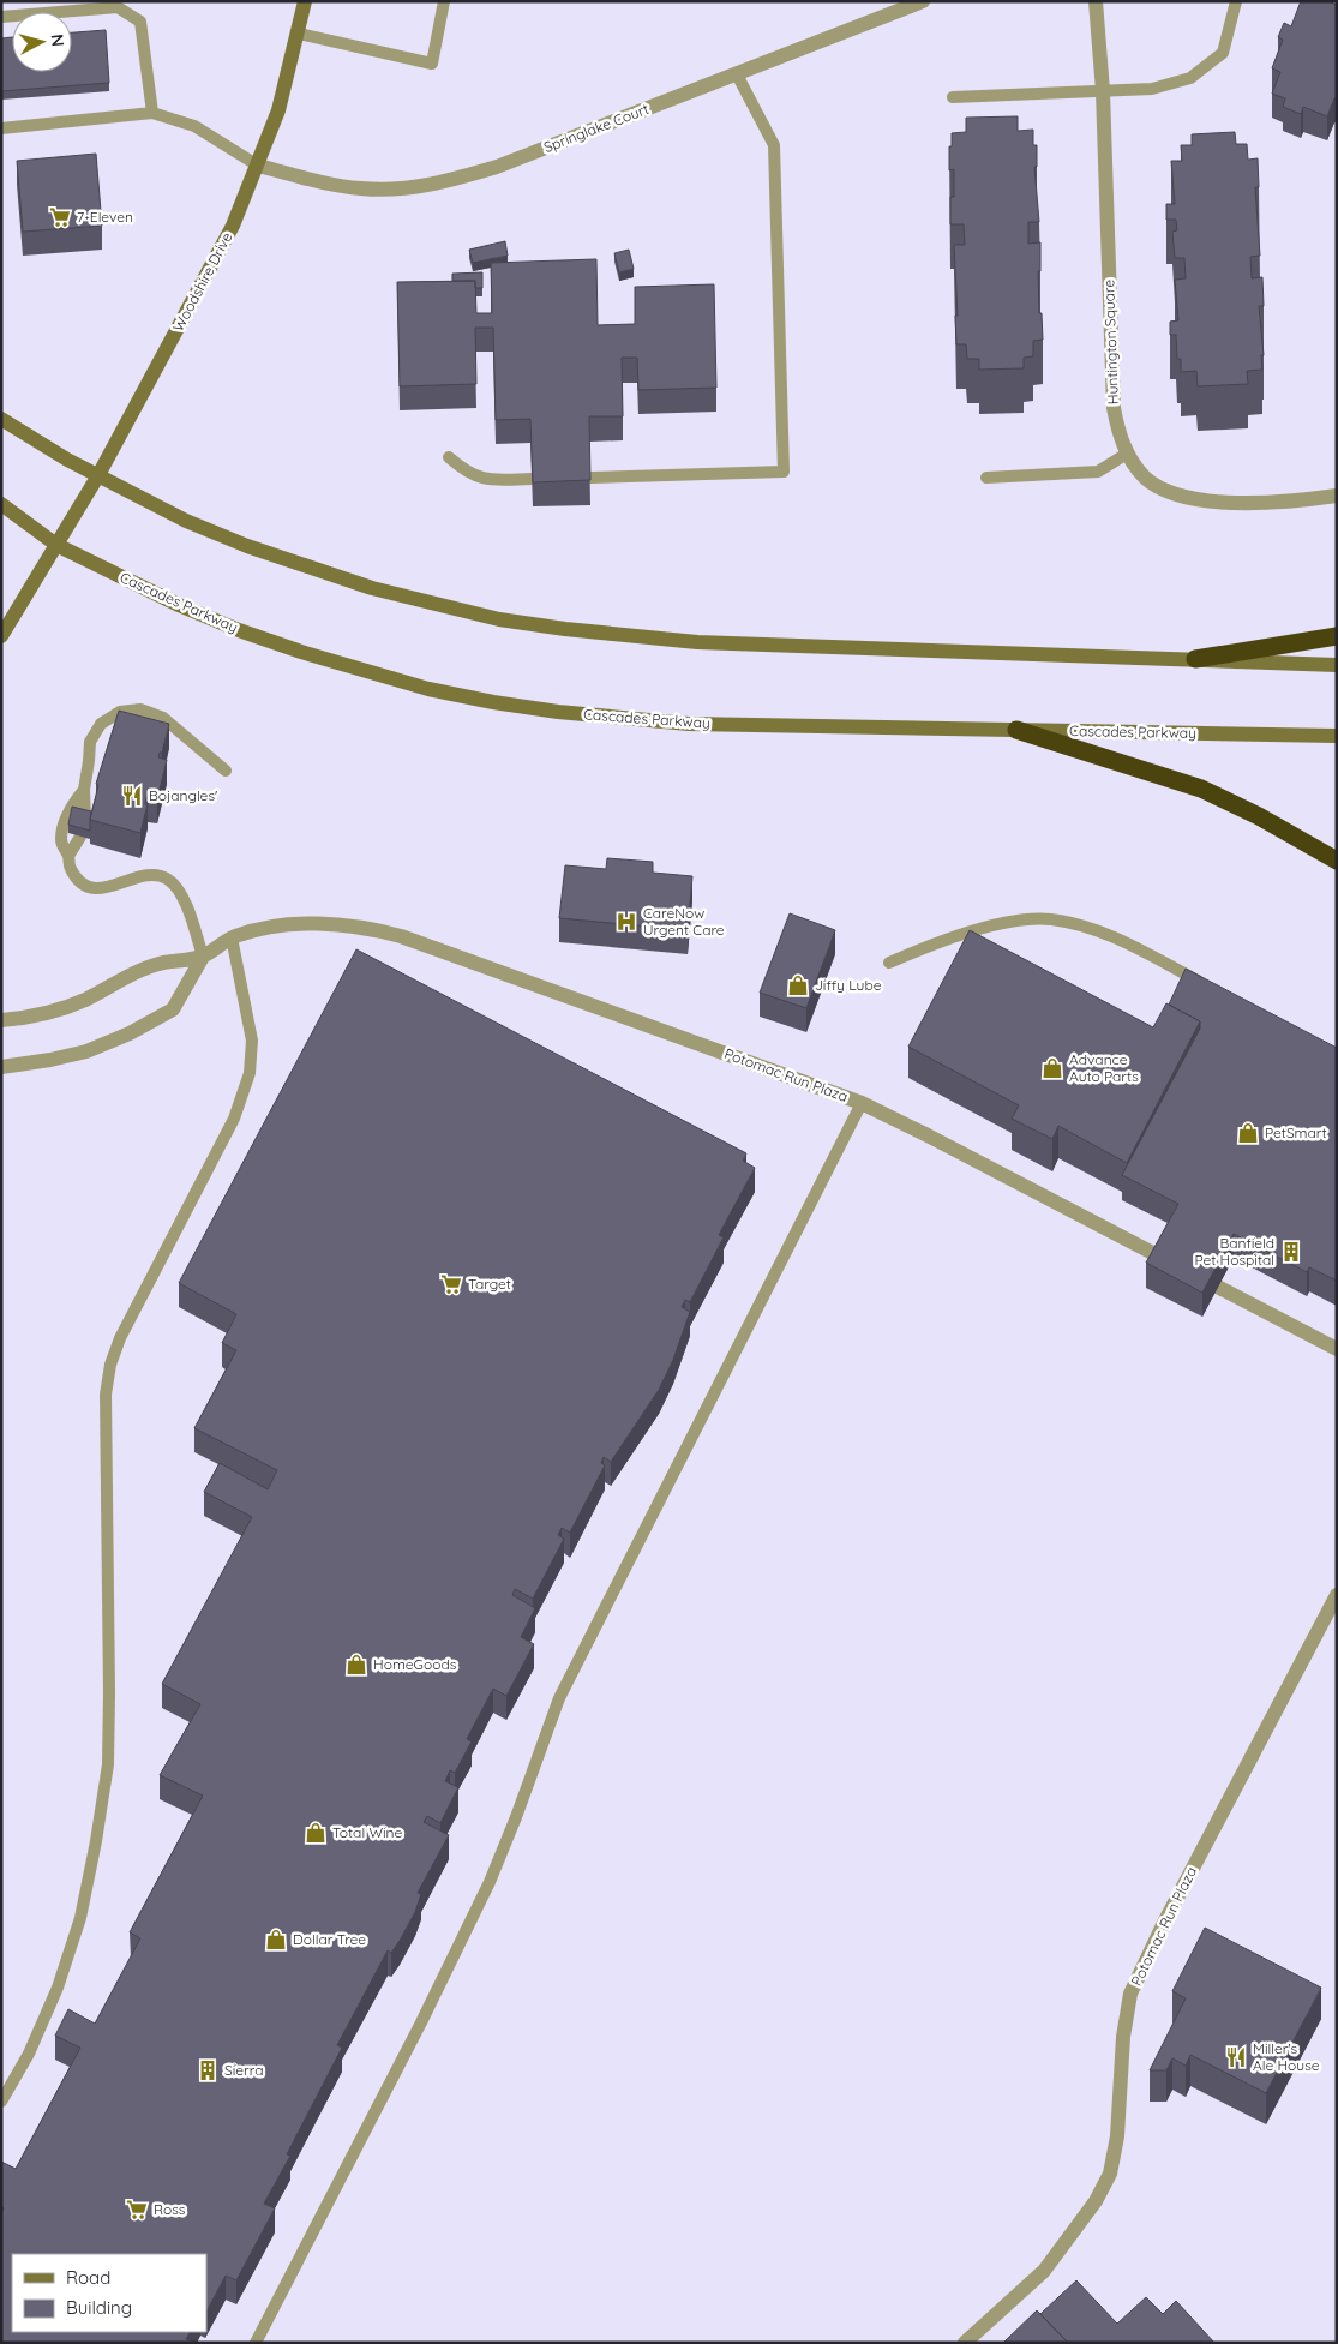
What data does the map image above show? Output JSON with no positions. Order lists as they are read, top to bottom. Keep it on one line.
{"streets":{"main road":["Woodshire Drive","Cascades Parkway"],"street":["Springlake Court","Huntington Square","Potomac Run Plaza"]},"crossings":[["Springlake Court","Woodshire Drive"],["Woodshire Drive","Cascades Parkway"]],"places":{"supermarket":["7-Eleven","Target","Ross"],"restaurant":["Bojangles'","Miller's Ale House"],"hospital":["CareNow Urgent Care"],"shop":["Jiffy Lube","Advance Auto Parts","PetSmart","HomeGoods","Total Wine","Dollar Tree"],"building":["Banfield Pet Hospital","Sierra"]},"legend":["Road","Building"],"north":"right"}
